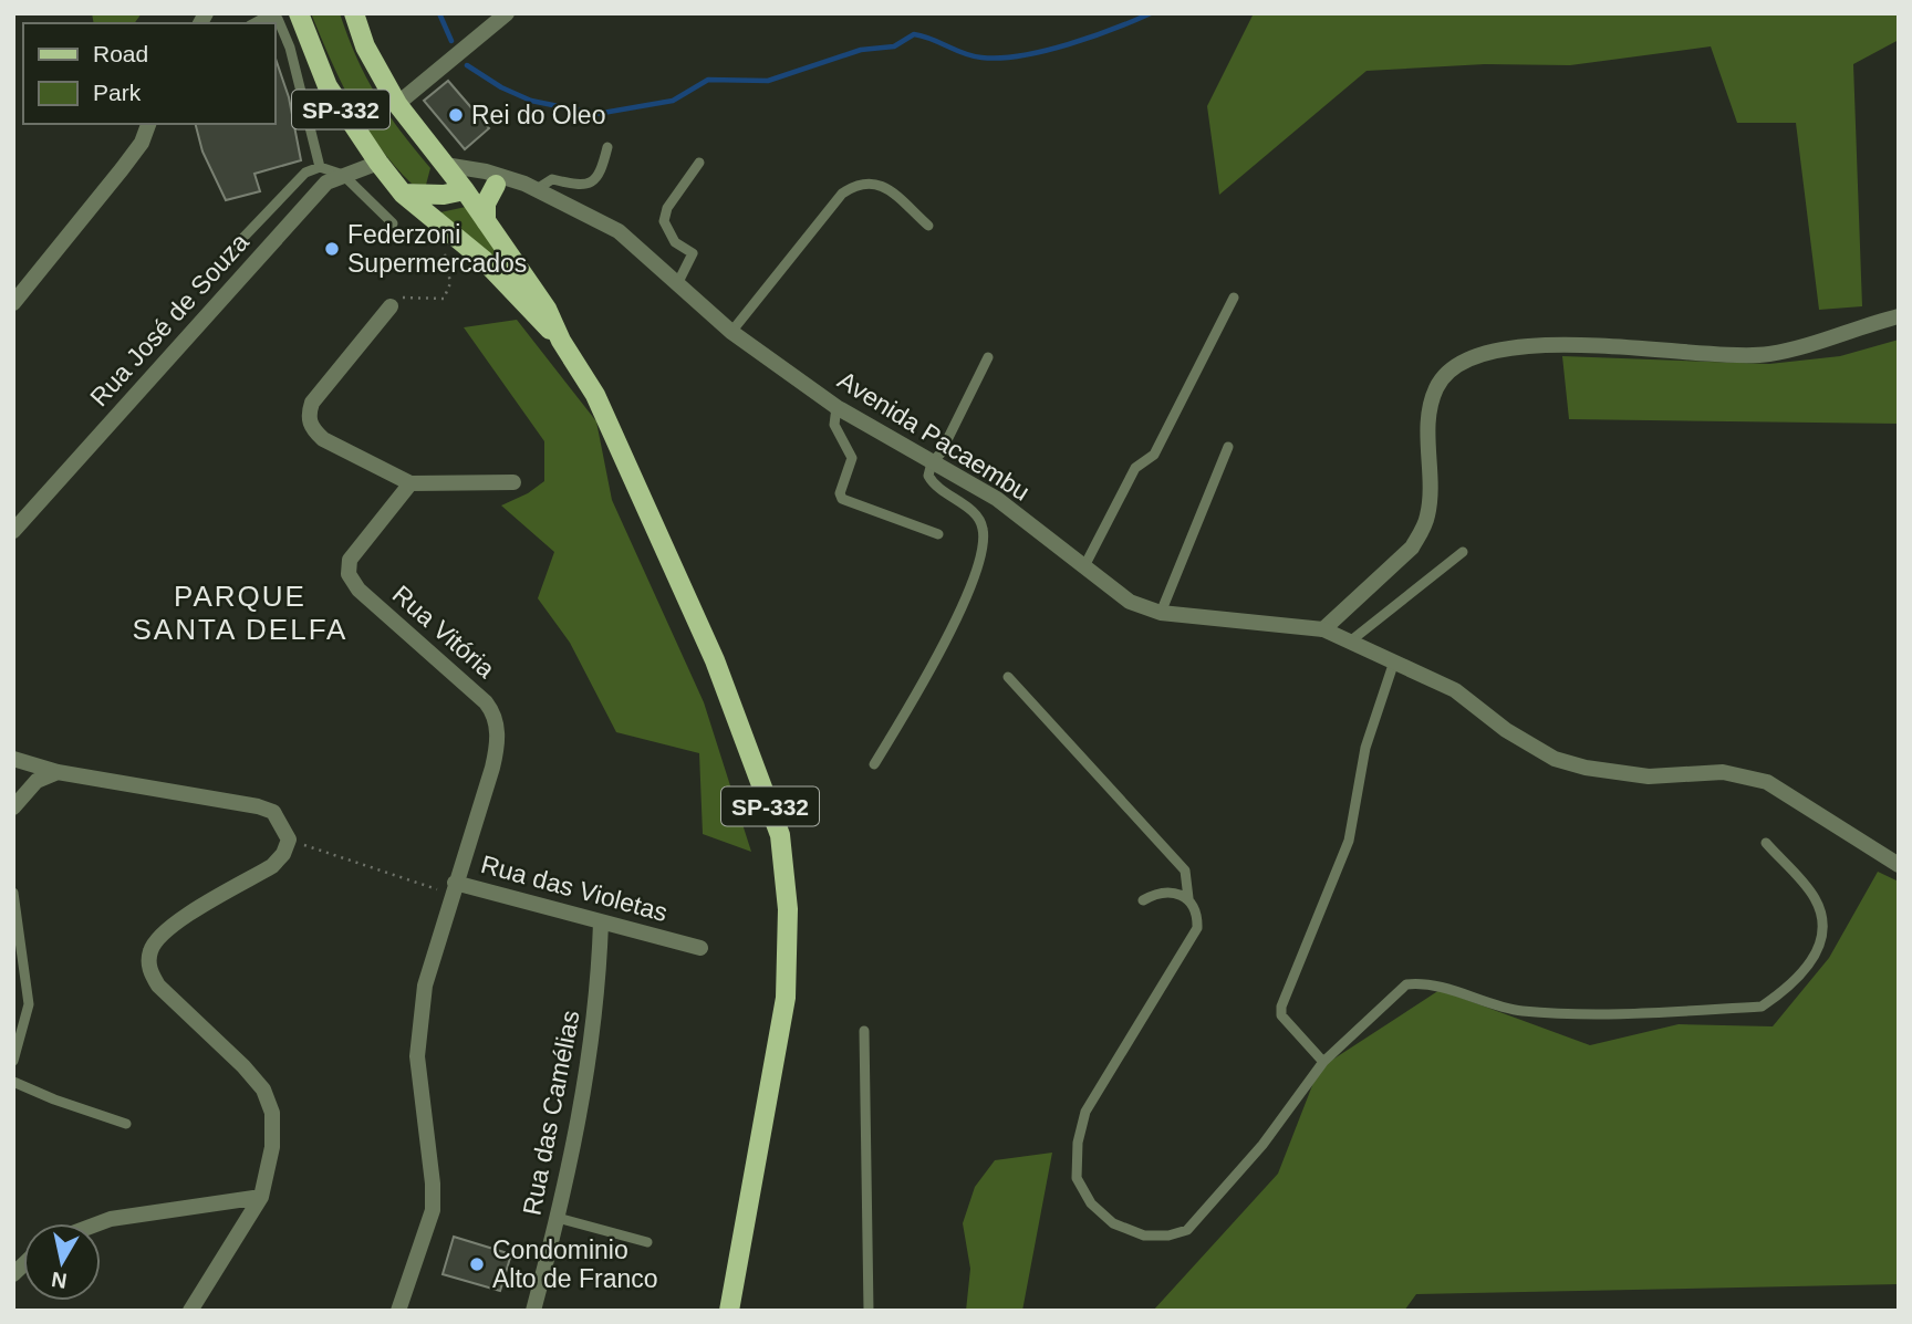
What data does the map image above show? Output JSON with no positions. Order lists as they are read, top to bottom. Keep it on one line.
{"streets":{"main road":["SP-332"],"street":["Rua José de Souza","Avenida Pacaembu","Rua Vitória","Rua das Violetas","Rua das Camélias"]},"crossings":[["SP-332","Rua José de Souza"],["SP-332","Avenida Pacaembu"],["Rua Vitória","Rua das Violetas"],["Rua das Violetas","Rua das Camélias"]],"districts":["PARQUE SANTA DELFA"],"places":["Rei do Oleo","Federzoni Supermercados","Condominio Alto de Franco"],"legend":["Road","Park"],"north":"bottom"}
